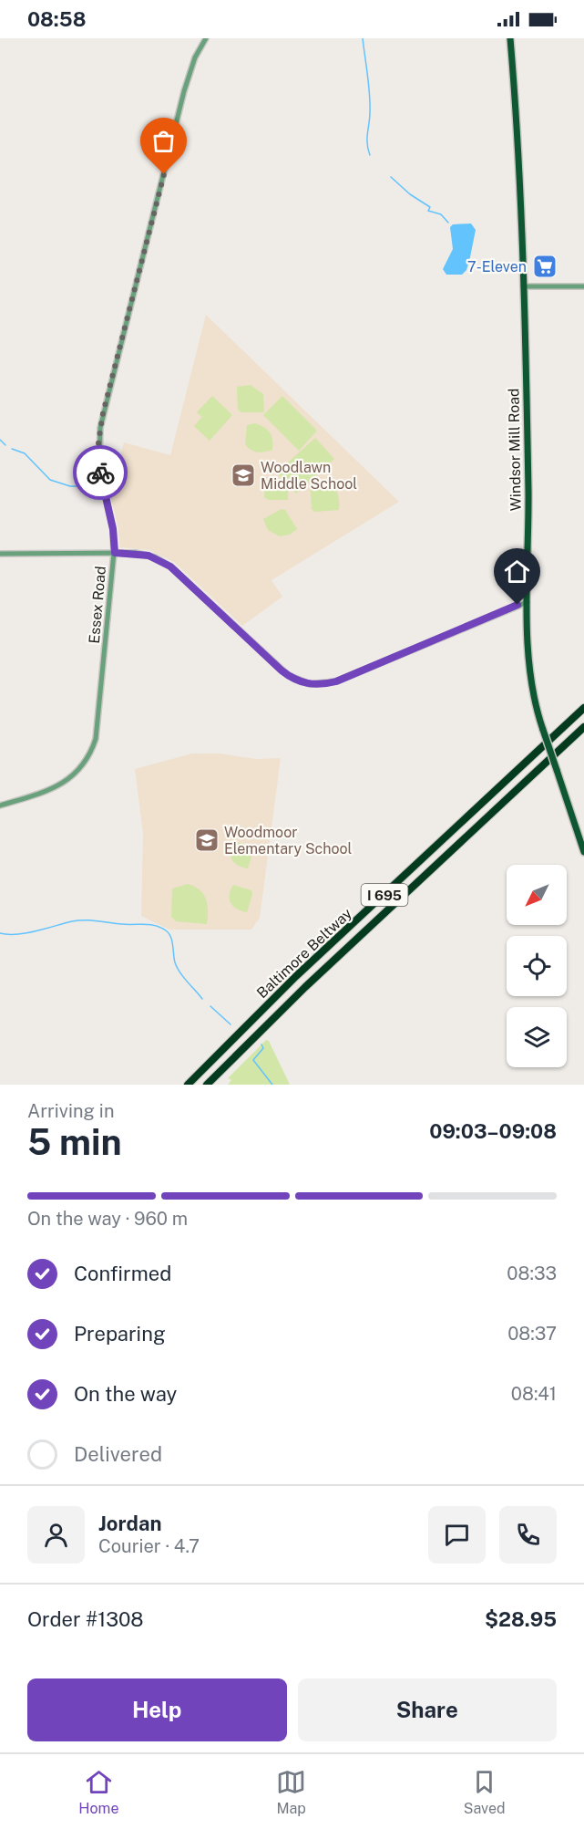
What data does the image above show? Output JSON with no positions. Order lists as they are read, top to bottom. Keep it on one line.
{"streets":{"highway":["I 695","Baltimore Beltway"],"main road":["Windsor Mill Road"],"street":["Essex Road"]},"places":{"supermarket":["7-Eleven"],"school or university":["Woodlawn Middle School","Woodmoor Elementary School"]},"north":"bottom left","page":{"status":"08:58","heading":["5 min","Arriving in","09:03–09:08"],"panel":["Jordan","Courier · 4.7","Order #1308","$28.95"],"bar":"On the way · 960 m","list":[["Confirmed","08:33"],["Preparing","08:37"],["On the way","08:41"],"Delivered"],"buttons":["Help","Share"],"tabs":["Home","Map","Saved"]}}
